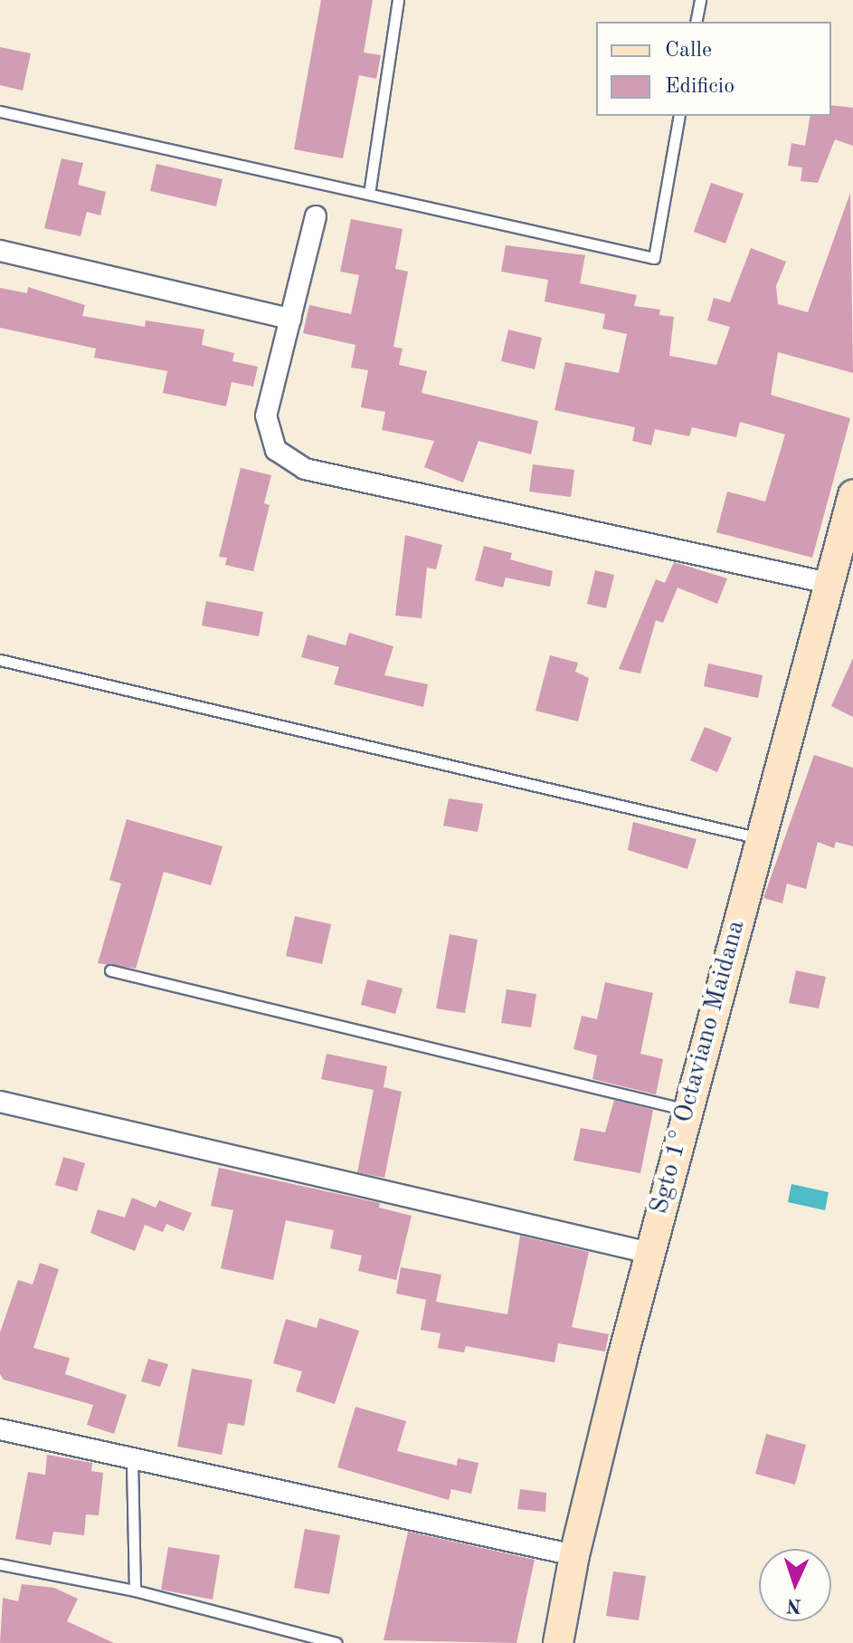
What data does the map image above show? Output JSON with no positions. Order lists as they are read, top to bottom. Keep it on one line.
{"streets":{"main road":["Sgto 1° Octaviano Maidana"]},"legend":["Calle","Edificio"],"north":"bottom"}
